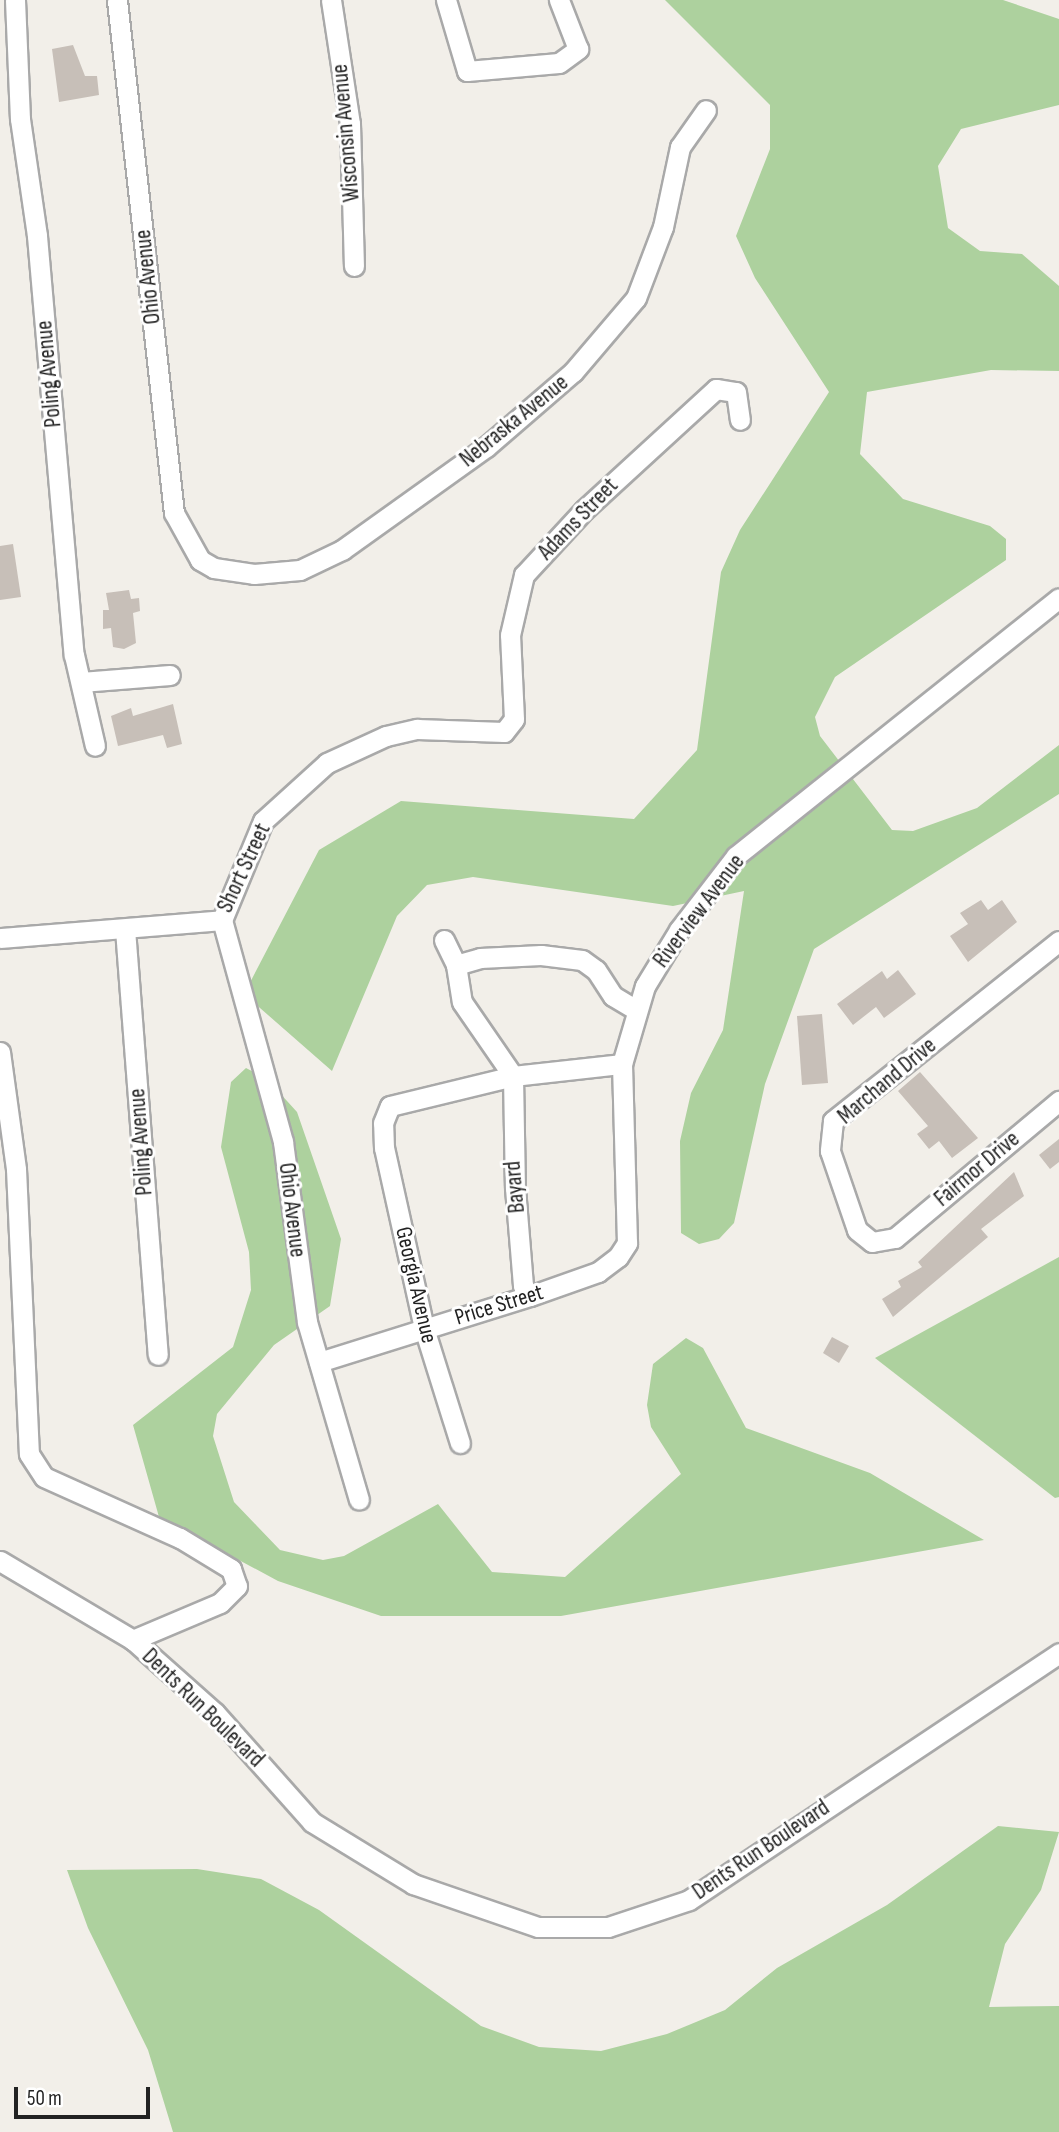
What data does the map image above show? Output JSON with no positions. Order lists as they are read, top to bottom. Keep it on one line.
{"streets":{"street":["Wisconsin Avenue","Ohio Avenue","Poling Avenue","Nebraska Avenue","Adams Street","Short Street","Riverview Avenue","Marchand Drive","Fairmor Drive","Bayard","Georgia Avenue","Price Street","Dents Run Boulevard"]},"crossings":[["Ohio Avenue","Nebraska Avenue"],["Ohio Avenue","Short Street"],["Ohio Avenue","Price Street"],["Poling Avenue","Short Street"],["Adams Street","Short Street"],["Riverview Avenue","Price Street"],["Marchand Drive","Fairmor Drive"],["Bayard","Georgia Avenue"],["Bayard","Price Street"],["Georgia Avenue","Price Street"]],"scale_bar":"50 m"}
